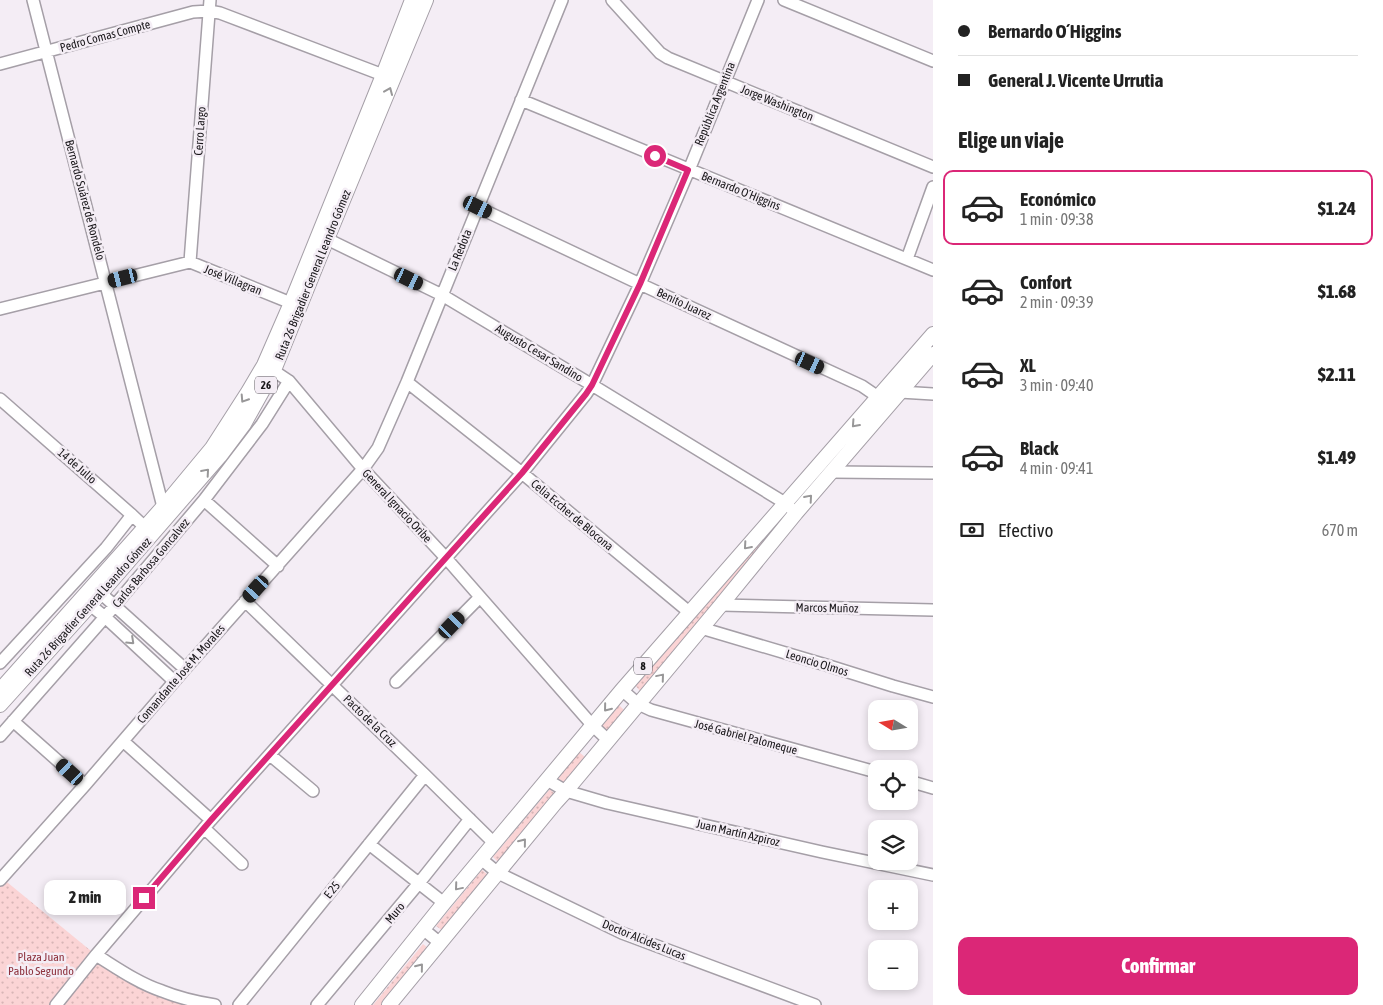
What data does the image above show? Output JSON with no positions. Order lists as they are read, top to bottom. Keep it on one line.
{"streets":{"main road":["Ruta 26 Brigadier General Leandro Gómez","26","8"],"street":["Pedro Comas Compte","Jorge Washington","República Argentina","Cerro Largo","Bernardo O´Higgins","Bernardo Suárez de Rondelo","La Redota","José Villagran","Benito Juarez","Augusto Cesar Sandino","14 de Julio","General Ignacio Oribe","Celia Eccher de Blocona","Carlos Barbosa Goncalvez","Marcos Muñoz","Leoncio Olmos","Comandante José M. Morales","Pacto de la Cruz","José Gabriel Palomeque","Juan Martín Azpiroz","E 25","Muro","Doctor Alcides Lucas"]},"crossings":[["Pedro Comas Compte","Cerro Largo"],["Pedro Comas Compte","Bernardo Suárez de Rondelo"],["Jorge Washington","República Argentina"],["República Argentina","Bernardo O´Higgins"],["República Argentina","Benito Juarez"],["República Argentina","Augusto Cesar Sandino"],["República Argentina","General Ignacio Oribe"],["República Argentina","Celia Eccher de Blocona"],["República Argentina","Pacto de la Cruz"],["Cerro Largo","José Villagran"],["Bernardo O´Higgins","La Redota"],["Bernardo Suárez de Rondelo","Ruta 26 Brigadier General Leandro Gómez"],["Bernardo Suárez de Rondelo","José Villagran"],["La Redota","Benito Juarez"],["La Redota","Augusto Cesar Sandino"],["La Redota","General Ignacio Oribe"],["La Redota","Celia Eccher de Blocona"],["La Redota","Comandante José M. Morales"],["Ruta 26 Brigadier General Leandro Gómez","José Villagran"],["Ruta 26 Brigadier General Leandro Gómez","Augusto Cesar Sandino"],["Ruta 26 Brigadier General Leandro Gómez","14 de Julio"],["Ruta 26 Brigadier General Leandro Gómez","General Ignacio Oribe"],["Benito Juarez","8"],["Augusto Cesar Sandino","8"],["General Ignacio Oribe","Carlos Barbosa Goncalvez"],["General Ignacio Oribe","8"],["General Ignacio Oribe","Comandante José M. Morales"],["Celia Eccher de Blocona","8"],["Marcos Muñoz","8"],["Leoncio Olmos","8"],["8","Pacto de la Cruz"],["8","José Gabriel Palomeque"],["8","Juan Martín Azpiroz"],["8","Doctor Alcides Lucas"],["Comandante José M. Morales","Pacto de la Cruz"],["Pacto de la Cruz","E 25"],["Pacto de la Cruz","Muro"]],"parks":["Plaza Juan Pablo Segundo"],"north":"left","page":{"banner":["Bernardo O´Higgins","General J. Vicente Urrutia"],"heading":"Elige un viaje","list":[{"name":"Económico","note":"1 min · 09:38","value":"$1.24"},{"name":"Confort","note":"2 min · 09:39","value":"$1.68"},{"name":"XL","note":"3 min · 09:40","value":"$2.11"},{"name":"Black","note":"4 min · 09:41","value":"$1.49"}],"pay":["Efectivo","670 m"],"map_buttons":["+","−"],"bubble":"2 min","buttons":"Confirmar"}}
